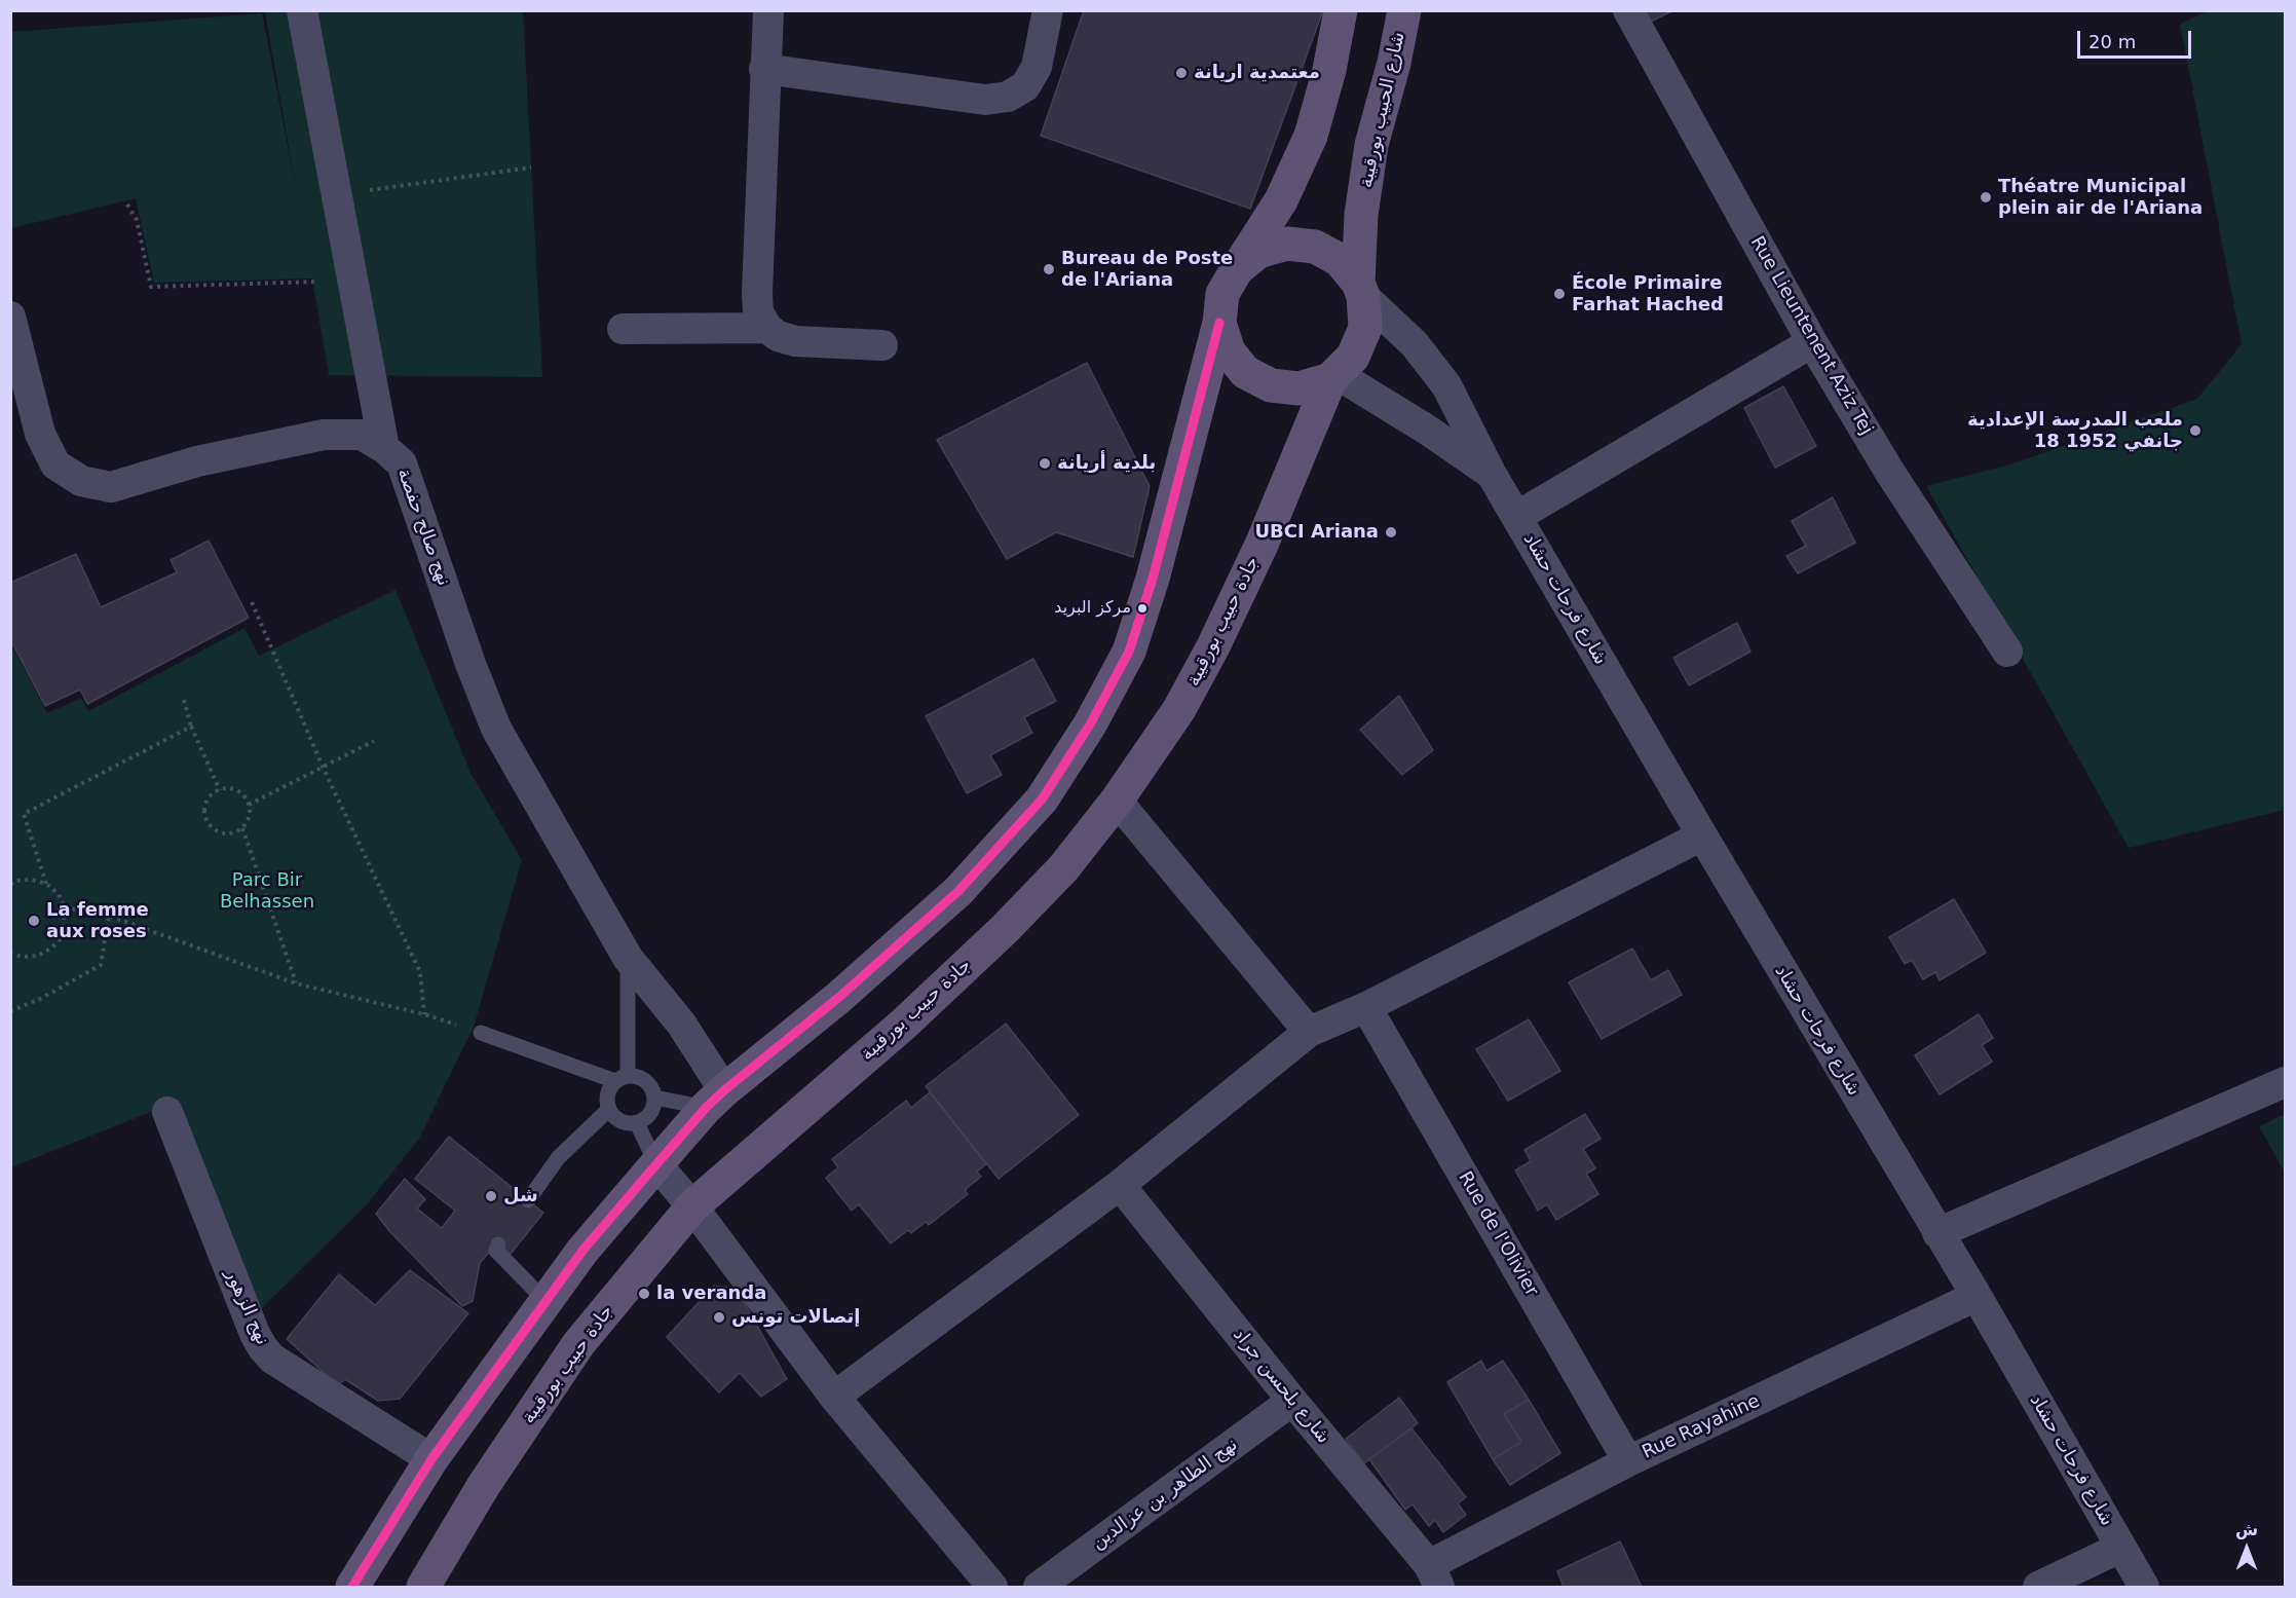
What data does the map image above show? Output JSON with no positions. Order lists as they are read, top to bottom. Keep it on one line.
{"streets":{"main road":["شارع الحبيب بورقيبة","جادة حبيب بورقيبة"],"street":["Rue Lieuntenent Aziz Tej","نهج صالح حفصة","شارع فرحات حشاد","Rue de l'Olivier","نهج الزهور","شارع بلحسن جراد","Rue Rayahine","نهج الطاهر بن عزالدين"]},"crossings":[["شارع الحبيب بورقيبة","شارع فرحات حشاد"],["شارع الحبيب بورقيبة","جادة حبيب بورقيبة"],["شارع فرحات حشاد","جادة حبيب بورقيبة"],["شارع فرحات حشاد","Rue Rayahine"],["Rue de l'Olivier","Rue Rayahine"],["شارع بلحسن جراد","Rue Rayahine"],["شارع بلحسن جراد","نهج الطاهر بن عزالدين"]],"parks":["Parc Bir Belhassen"],"places":["معتمدية اريانة","Théatre Municipal plein air de l'Ariana","Bureau de Poste de l'Ariana","École Primaire Farhat Hached","ملعب المدرسة الإعدادية 18 جانفي 1952","بلدية أريانة","UBCI Ariana","مركز البريد","La femme aux roses","شل","la veranda","إتصالات تونس"],"scale_bar":"20 m","north":"top"}
